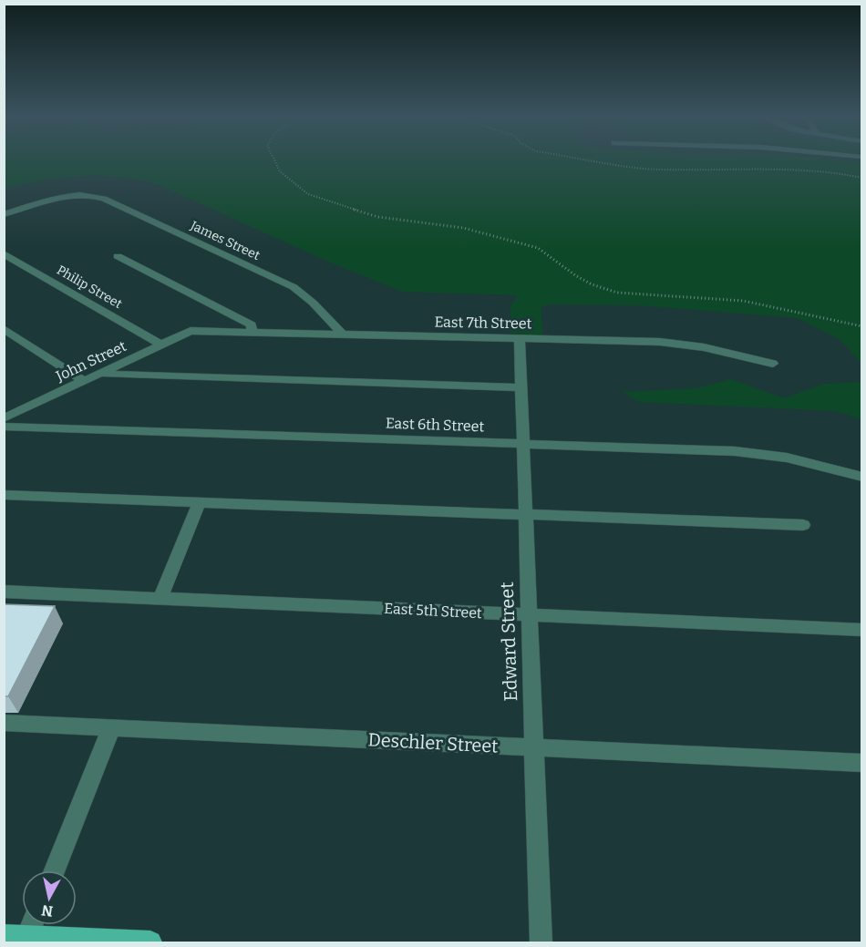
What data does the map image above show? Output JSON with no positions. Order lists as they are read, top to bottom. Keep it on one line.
{"streets":{"street":["James Street","Philip Street","East 7th Street","John Street","East 6th Street","East 5th Street","Edward Street","Deschler Street"]},"crossings":[["James Street","East 7th Street"],["Philip Street","John Street"],["East 7th Street","John Street"],["East 7th Street","Edward Street"],["East 6th Street","Edward Street"],["East 5th Street","Edward Street"],["Edward Street","Deschler Street"]],"north":"bottom"}
